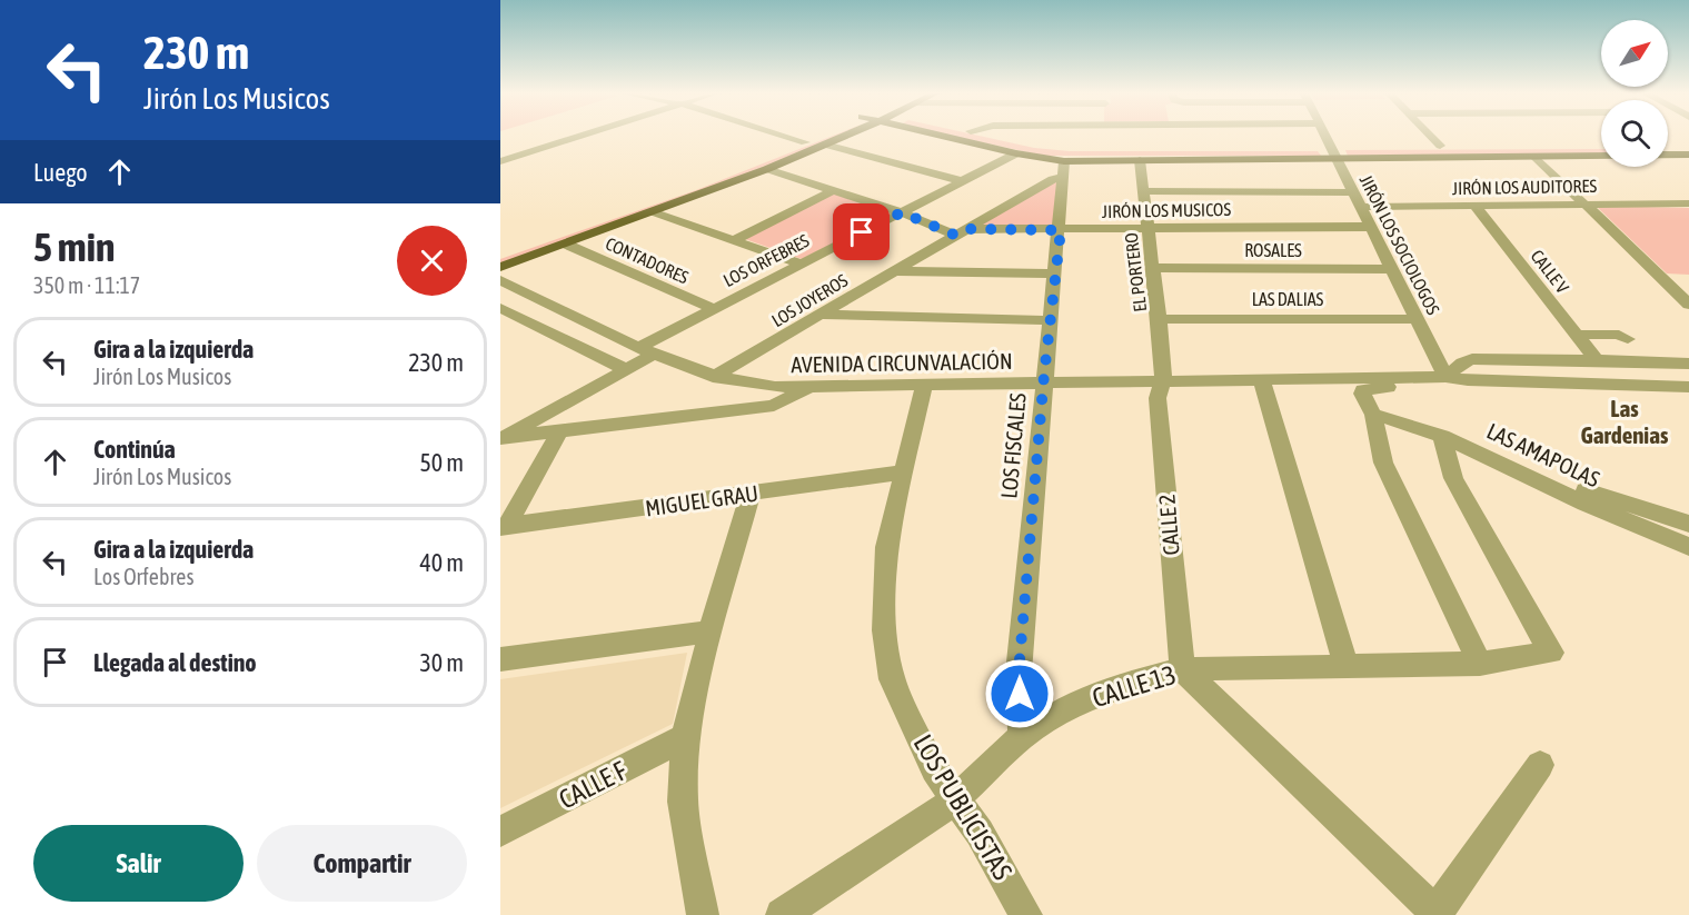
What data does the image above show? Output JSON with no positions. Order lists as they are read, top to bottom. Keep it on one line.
{"streets":{"street":["JIRÓN LOS AUDITORES","JIRÓN LOS MUSICOS","JIRÓN LOS SOCIOLOGOS","ROSALES","CONTADORES","LOS ORFEBRES","CALLE V","EL PORTERO","LAS DALIAS","LOS JOYEROS","AVENIDA CIRCUNVALACIÓN","LOS FISCALES","LAS AMAPOLAS","MIGUEL GRAU","CALLE 2","CALLE 13","CALLE F","LOS PUBLICISTAS"]},"crossings":[["JIRÓN LOS AUDITORES","JIRÓN LOS SOCIOLOGOS"],["JIRÓN LOS AUDITORES","CALLE V"],["JIRÓN LOS MUSICOS","JIRÓN LOS SOCIOLOGOS"],["JIRÓN LOS MUSICOS","LOS ORFEBRES"],["JIRÓN LOS MUSICOS","EL PORTERO"],["JIRÓN LOS MUSICOS","LOS JOYEROS"],["JIRÓN LOS MUSICOS","LOS FISCALES"],["JIRÓN LOS SOCIOLOGOS","ROSALES"],["JIRÓN LOS SOCIOLOGOS","LAS DALIAS"],["JIRÓN LOS SOCIOLOGOS","AVENIDA CIRCUNVALACIÓN"],["ROSALES","EL PORTERO"],["CONTADORES","LOS ORFEBRES"],["LOS ORFEBRES","AVENIDA CIRCUNVALACIÓN"],["EL PORTERO","LAS DALIAS"],["EL PORTERO","AVENIDA CIRCUNVALACIÓN"],["EL PORTERO","CALLE 2"],["LOS JOYEROS","AVENIDA CIRCUNVALACIÓN"],["LOS JOYEROS","LOS FISCALES"],["AVENIDA CIRCUNVALACIÓN","LOS FISCALES"],["AVENIDA CIRCUNVALACIÓN","CALLE 2"],["AVENIDA CIRCUNVALACIÓN","LOS PUBLICISTAS"],["LOS FISCALES","CALLE 13"],["LAS AMAPOLAS","CALLE 13"],["MIGUEL GRAU","LOS PUBLICISTAS"],["CALLE 2","CALLE 13"],["CALLE 13","LOS PUBLICISTAS"]],"districts":["Las Gardenias"],"north":"top right","page":{"turn":["230 m","Jirón Los Musicos"],"then":"Luego","heading":["5 min","350 m · 11:17"],"list":[{"name":"Gira a la izquierda","note":"Jirón Los Musicos","value":"230 m"},{"name":"Continúa","note":"Jirón Los Musicos","value":"50 m"},{"name":"Gira a la izquierda","note":"Los Orfebres","value":"40 m"},{"name":"Llegada al destino","value":"30 m"}],"buttons":["Salir","Compartir"]}}
